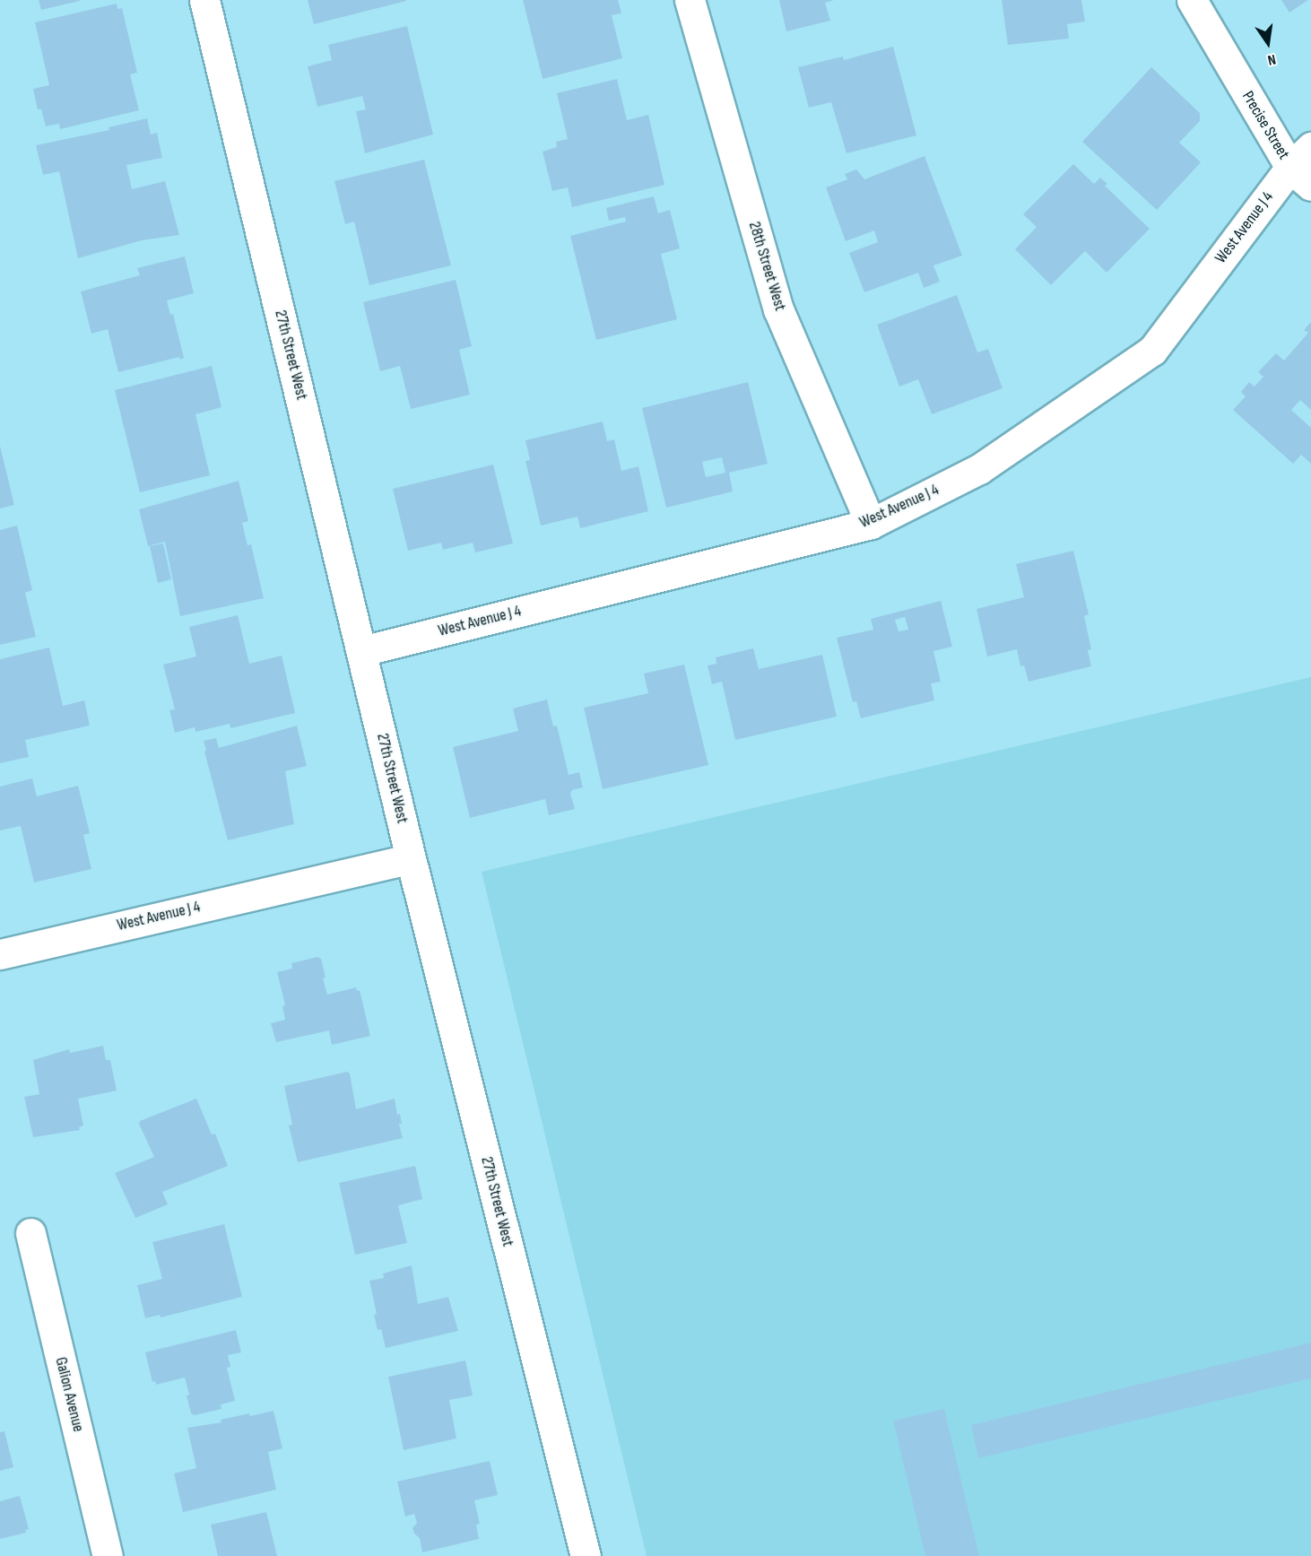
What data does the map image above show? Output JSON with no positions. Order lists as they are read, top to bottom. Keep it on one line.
{"streets":{"street":["Precise Street","West Avenue J 4","28th Street West","27th Street West","Galion Avenue"]},"crossings":[["Precise Street","West Avenue J 4"],["West Avenue J 4","28th Street West"],["West Avenue J 4","27th Street West"]],"north":"bottom"}
